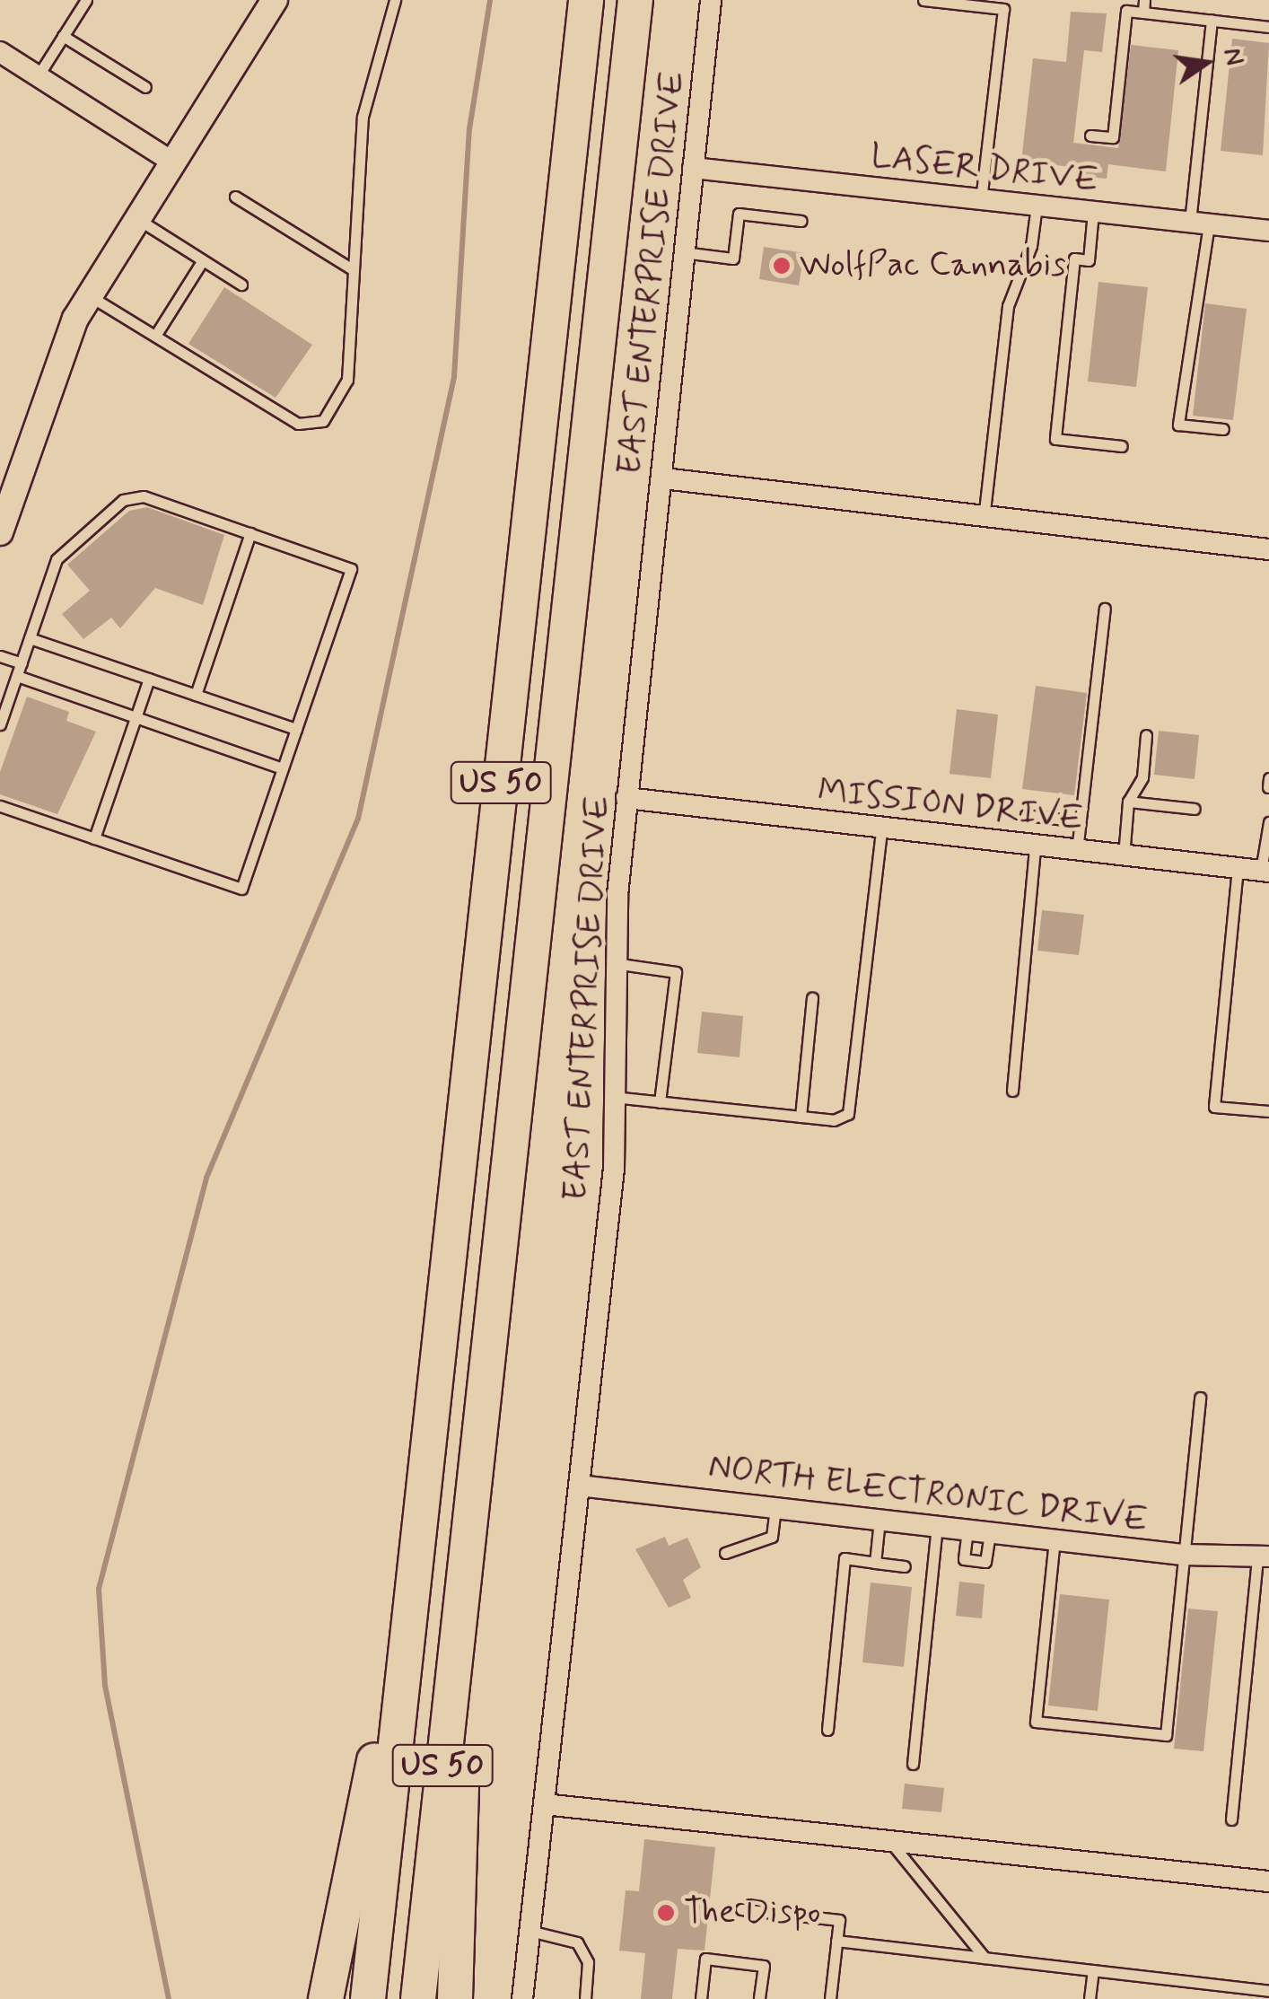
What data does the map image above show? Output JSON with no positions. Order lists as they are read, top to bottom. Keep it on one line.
{"streets":{"highway":["US 50"],"street":["LASER DRIVE","EAST ENTERPRISE DRIVE","MISSION DRIVE","NORTH ELECTRONIC DRIVE"]},"crossings":[["LASER DRIVE","EAST ENTERPRISE DRIVE"],["EAST ENTERPRISE DRIVE","MISSION DRIVE"],["EAST ENTERPRISE DRIVE","NORTH ELECTRONIC DRIVE"]],"places":["WolfPac Cannabis","The Dispo"],"north":"right"}
